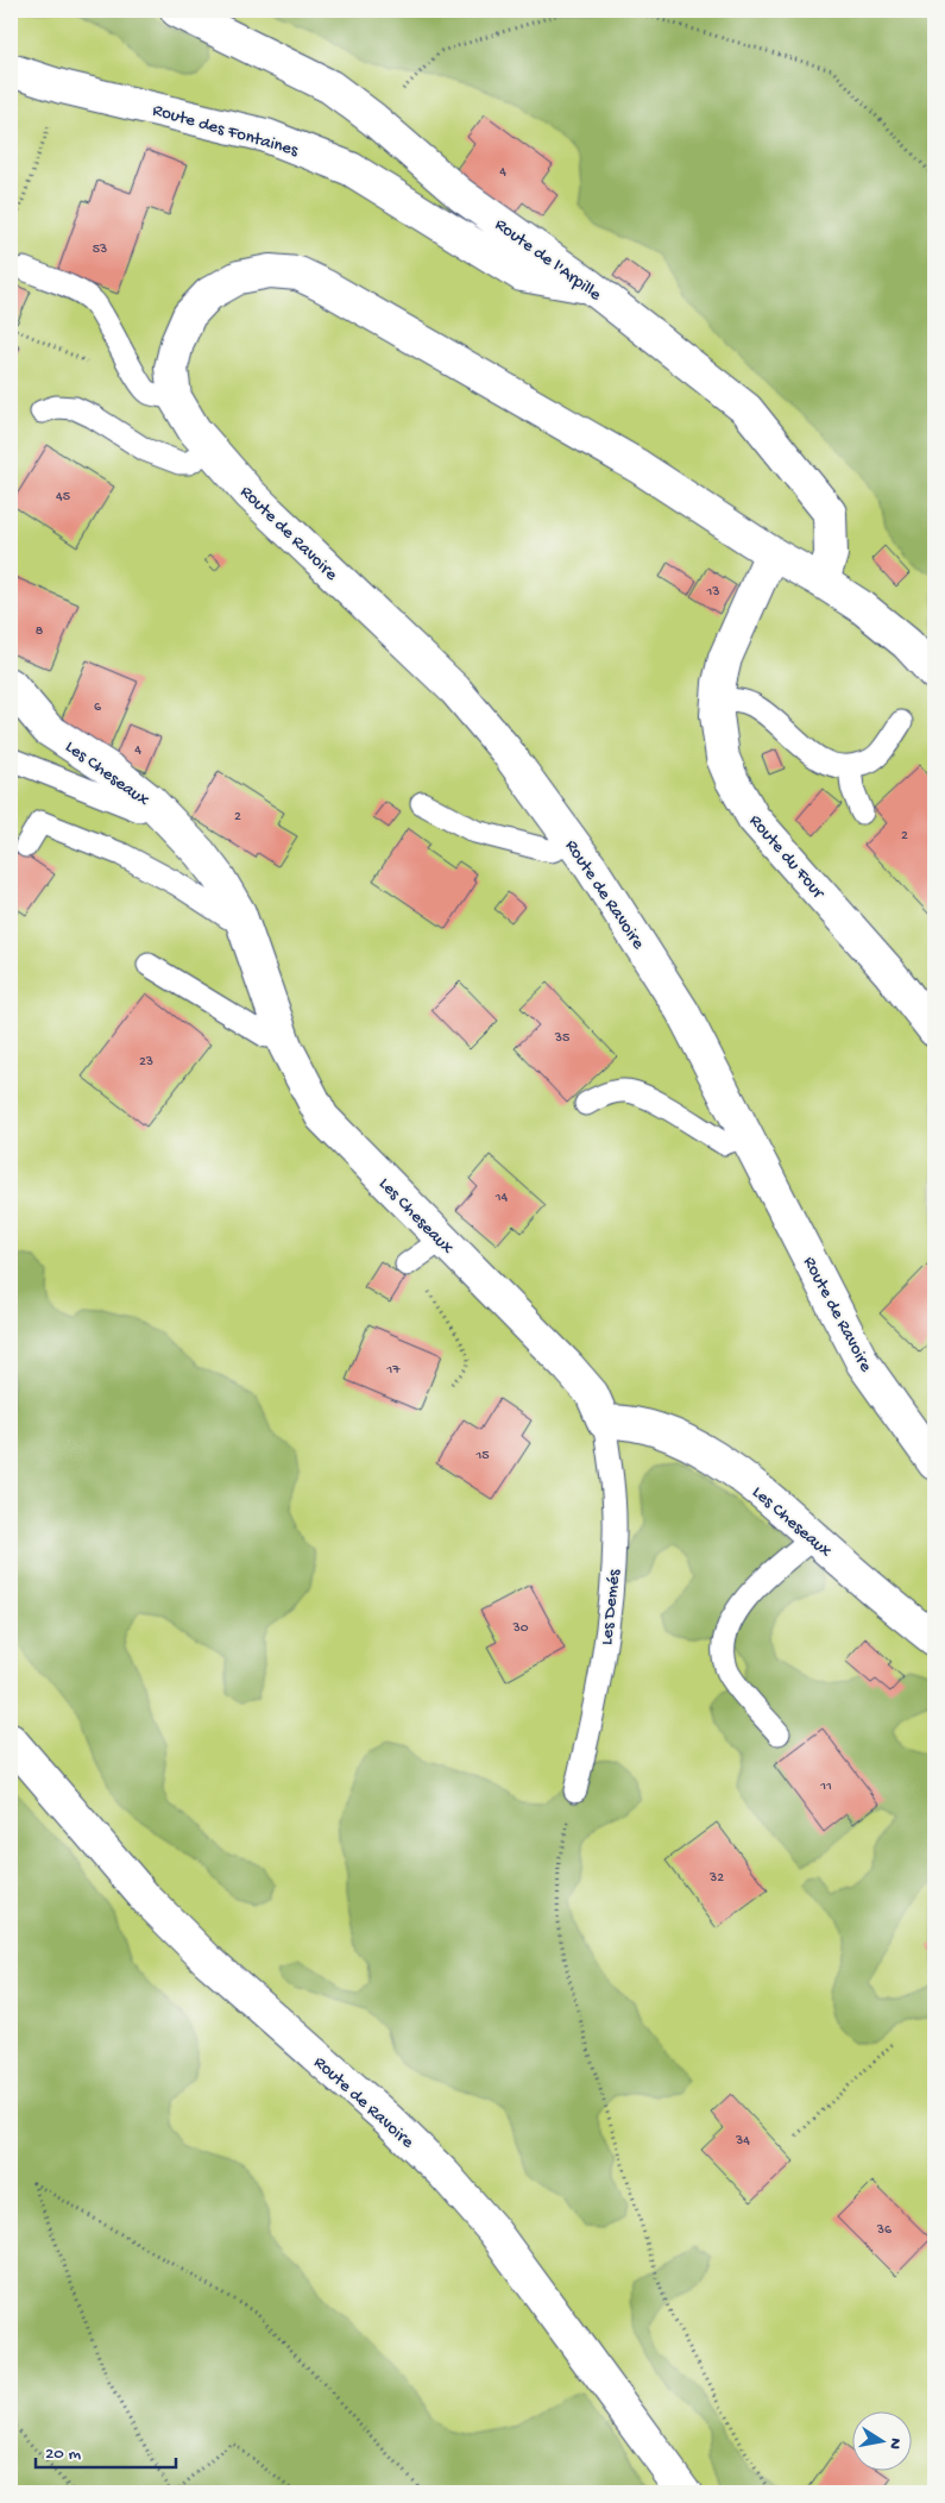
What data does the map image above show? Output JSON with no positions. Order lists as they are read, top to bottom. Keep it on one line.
{"streets":{"street":["Route des Fontaines","Route de l'Arpille","Route de Ravoire","Les Cheseaux","Route du Four"],"lane":["Les Demés"]},"crossings":[["Route des Fontaines","Route de l'Arpille"],["Route de l'Arpille","Route de Ravoire"],["Route de Ravoire","Route du Four"],["Les Cheseaux","Les Demés"]],"house_numbers":["4","53","45","13","8","6","4","2","2","35","23","14","17","15","30","11","32","34","36"],"scale_bar":"20 m","north":"right"}
